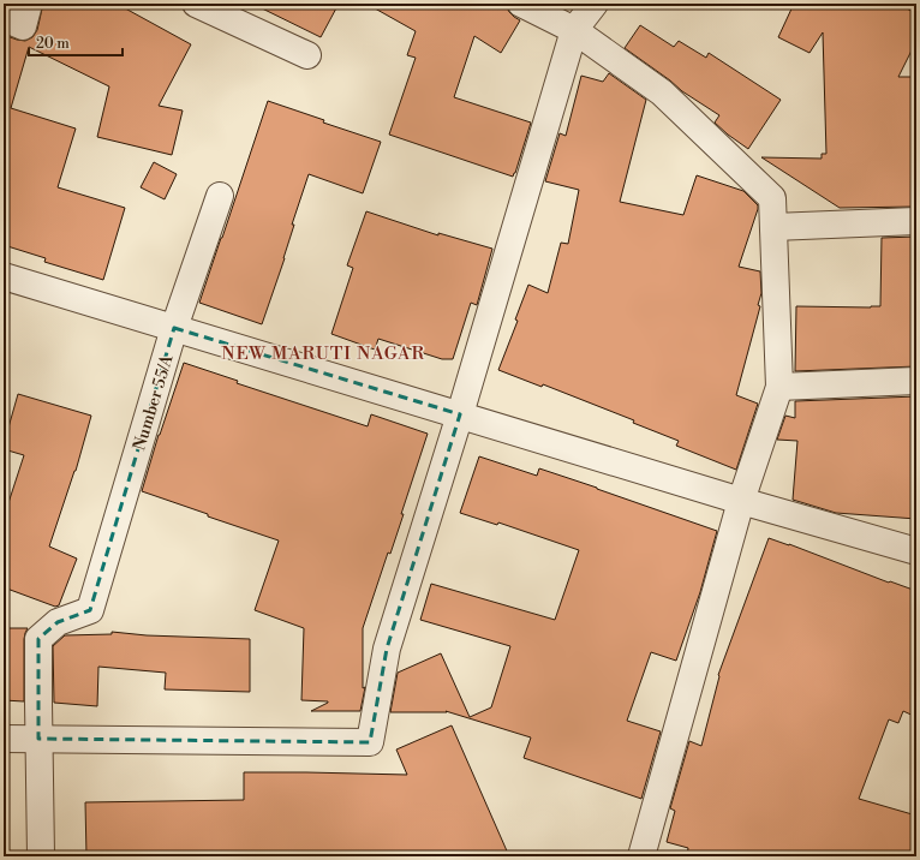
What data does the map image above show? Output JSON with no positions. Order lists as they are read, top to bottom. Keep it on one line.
{"streets":{"street":["Number 55/A"]},"districts":["NEW MARUTI NAGAR"],"scale_bar":"20 m"}
